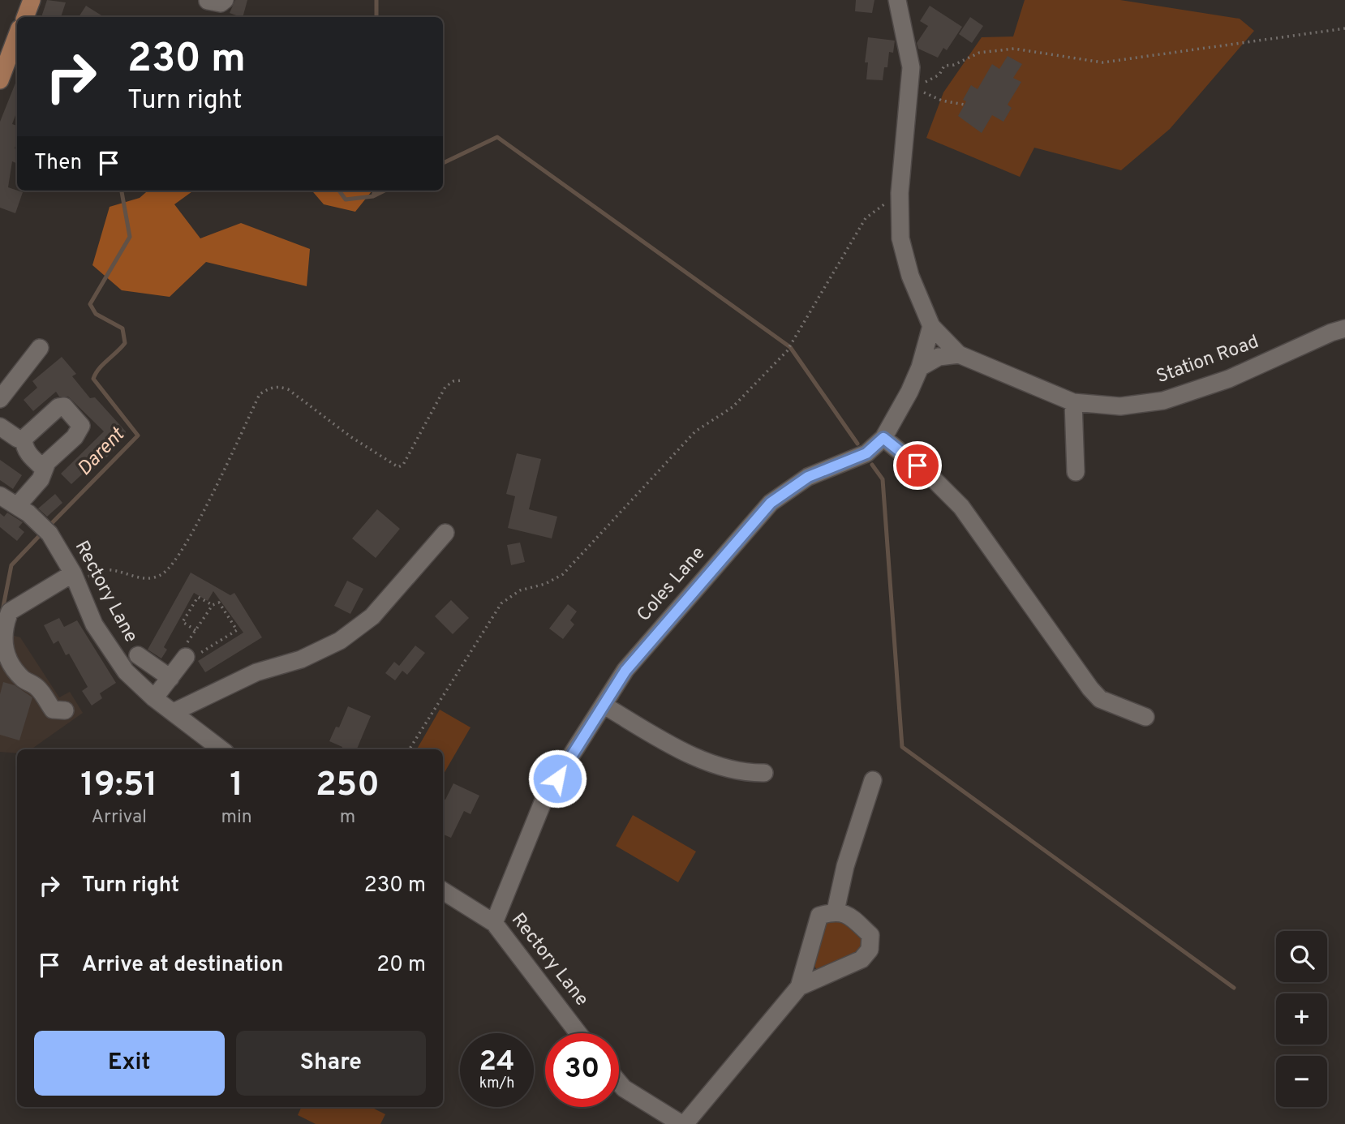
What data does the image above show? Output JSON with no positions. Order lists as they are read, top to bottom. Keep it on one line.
{"streets":{"street":["Station Road","Coles Lane","Rectory Lane"]},"crossings":[["Station Road","Coles Lane"],["Coles Lane","Rectory Lane"]],"water":["Darent"],"page":{"turn":["230 m","Turn right"],"then":"Then","eta":["19:51","Arrival","1","min","250","m"],"list":[{"name":"Turn right","value":"230 m"},{"name":"Arrive at destination","value":"20 m"}],"map_buttons":["+","−"],"buttons":["Exit","Share"],"speed":"24 km/h","limit":"30"}}
